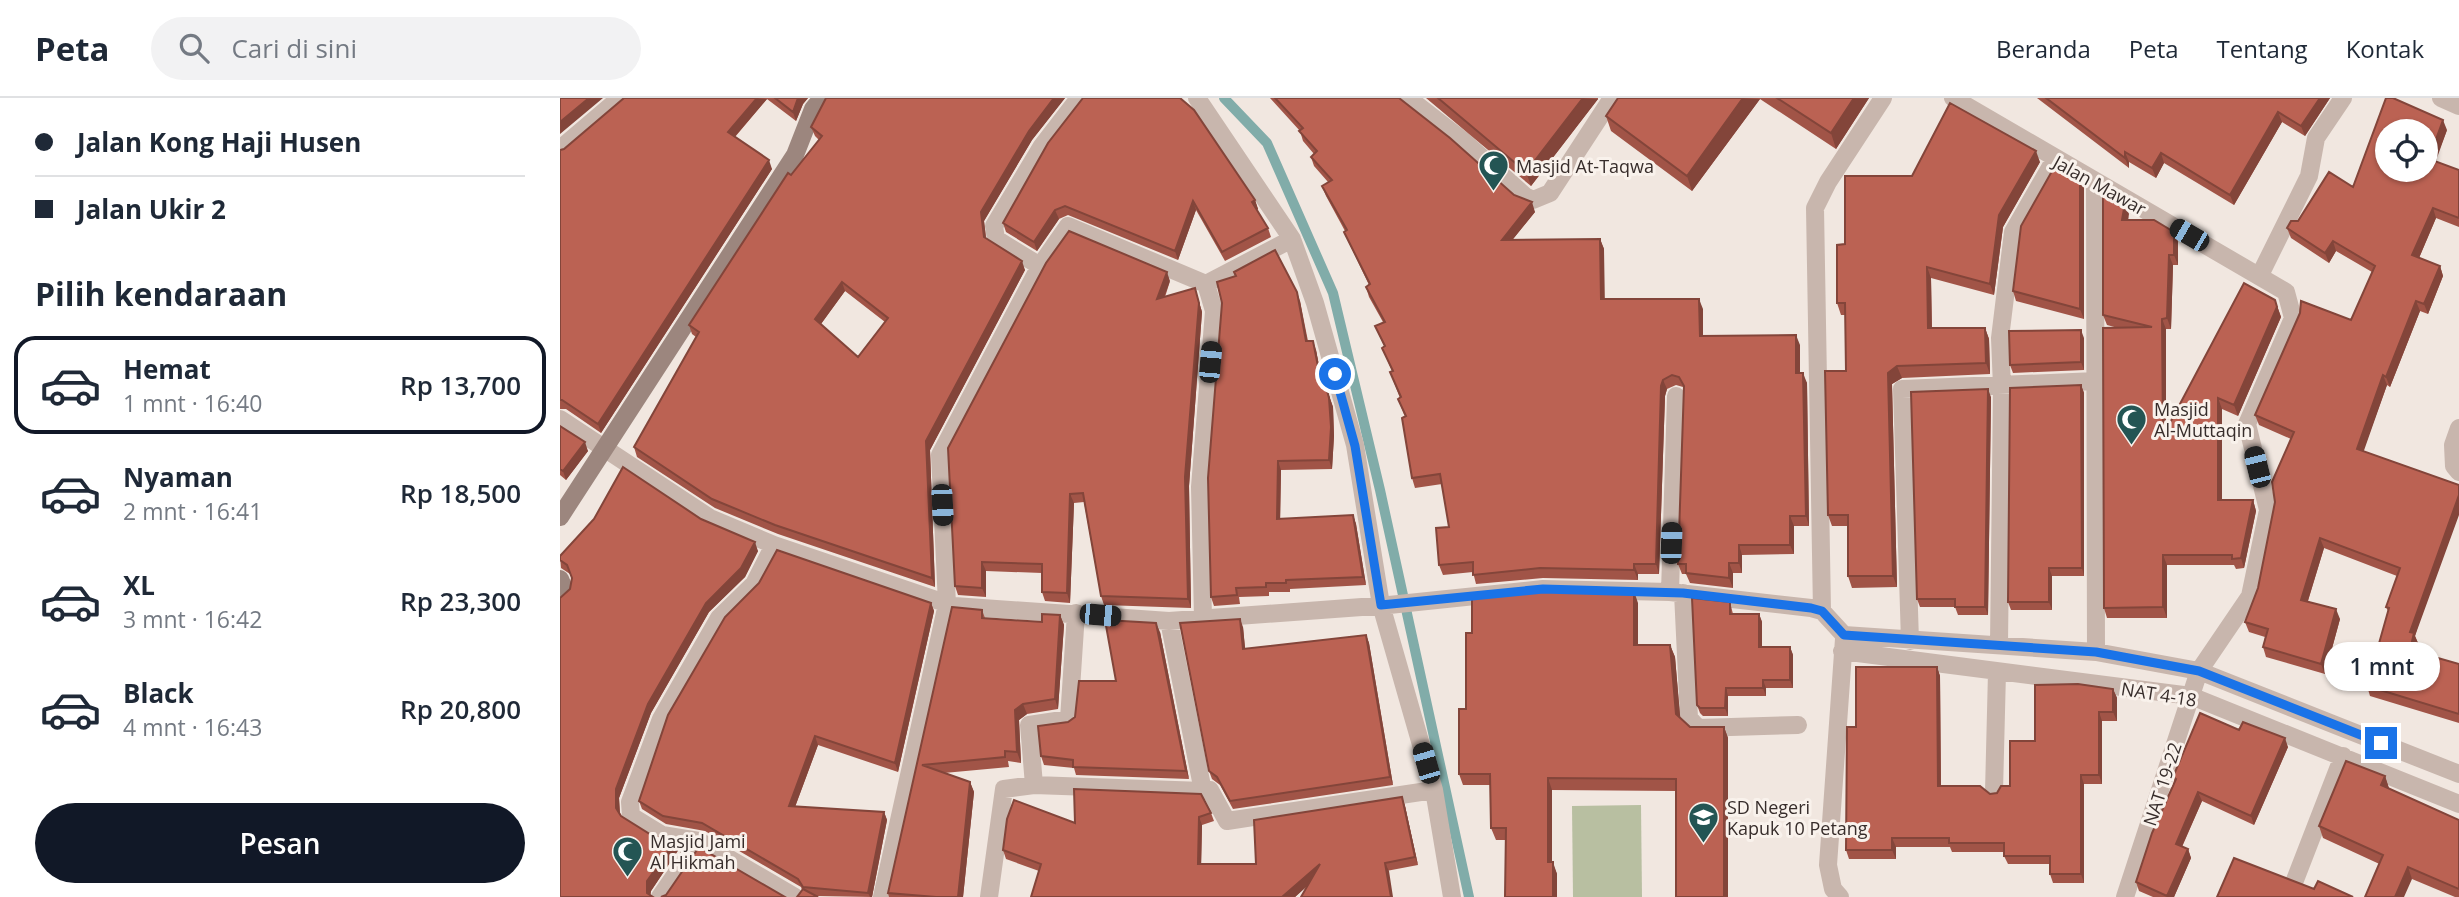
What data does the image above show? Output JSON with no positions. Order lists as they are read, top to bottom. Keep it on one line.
{"streets":{"street":["Jalan Mawar","NAT 4-18","NAT 19-22"]},"crossings":[["Jalan Mawar","NAT 19-22"],["NAT 4-18","NAT 19-22"]],"places":{"mosque":["Masjid At-Taqwa","Masjid Al-Muttaqin","Masjid Jami Al Hikmah"],"school or university":["SD Negeri Kapuk 10 Petang"]},"page":{"header":"Peta","search":"Cari di sini","nav":["Beranda","Peta","Tentang","Kontak"],"banner":["Jalan Kong Haji Husen","Jalan Ukir 2"],"heading":"Pilih kendaraan","list":[{"name":"Hemat","note":"1 mnt · 16:40","value":"Rp 13,700"},{"name":"Nyaman","note":"2 mnt · 16:41","value":"Rp 18,500"},{"name":"XL","note":"3 mnt · 16:42","value":"Rp 23,300"},{"name":"Black","note":"4 mnt · 16:43","value":"Rp 20,800"}],"bubble":"1 mnt","buttons":"Pesan"}}
